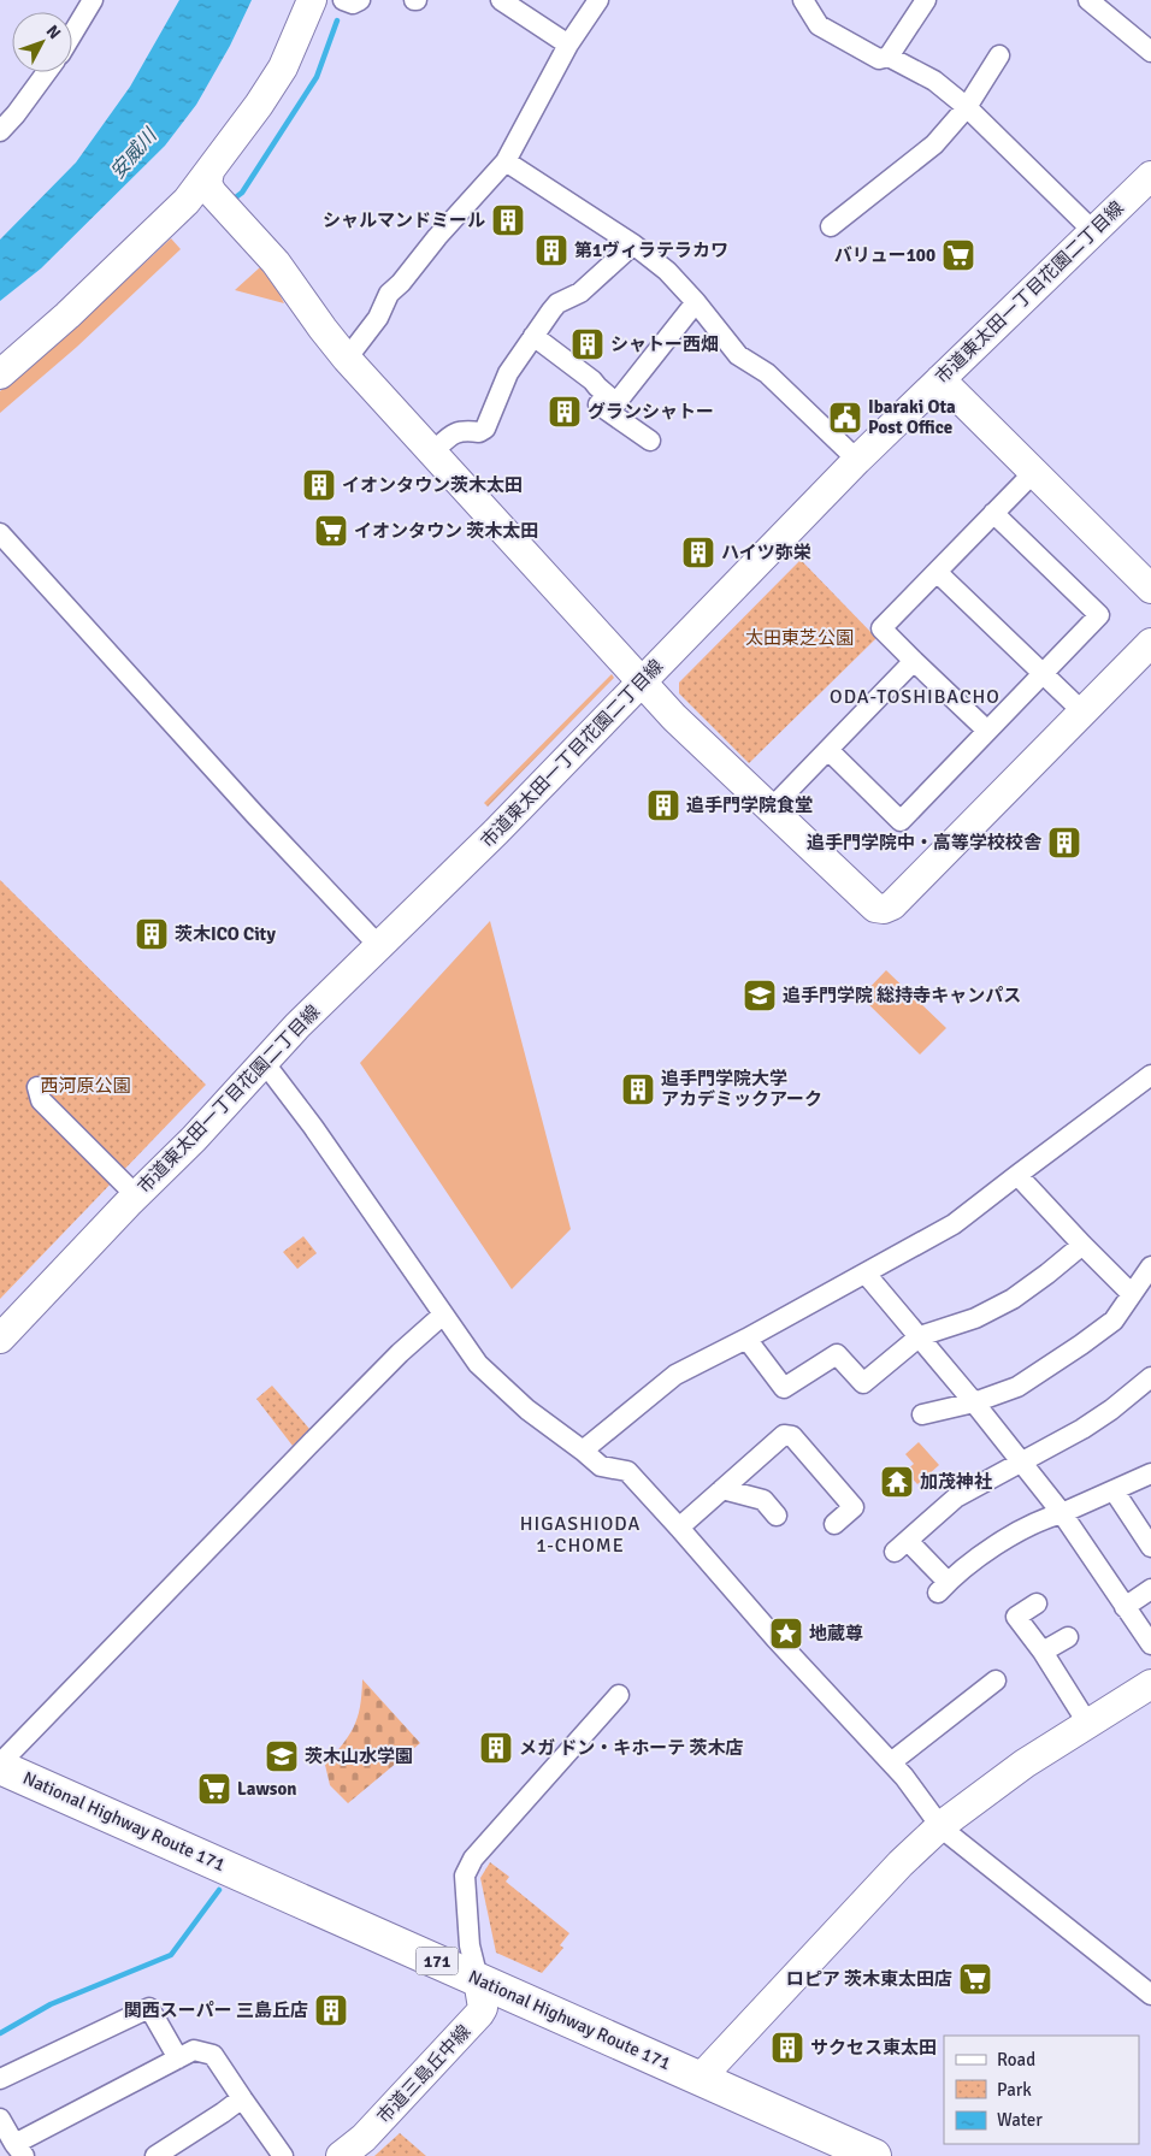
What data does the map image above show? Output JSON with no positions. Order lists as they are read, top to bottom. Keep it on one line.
{"streets":{"highway":["National Highway Route 171","171"],"street":["市道東太田一丁目花園二丁目線","市道三島丘中線"]},"crossings":[["National Highway Route 171","市道三島丘中線"]],"districts":["ODA-TOSHIBACHO","HIGASHIODA 1-CHOME"],"water":["安威川"],"parks":["太田東芝公園","西河原公園"],"places":{"building":["シャルマンドミール","第1ヴィラテラカワ","シャトー西畑","グランシャトー","イオンタウン茨木太田","ハイツ弥栄","追手門学院食堂","追手門学院中・高等学校校舎","茨木ICO City","追手門学院大学 アカデミックアーク","メガ ドン・キホーテ 茨木店","関西スーパー 三島丘店","サクセス東太田"],"supermarket":["バリュー100","イオンタウン 茨木太田","Lawson","ロピア 茨木東太田店"],"public building":["Ibaraki Ota Post Office"],"school or university":["追手門学院 総持寺キャンパス","茨木山水学園"],"temple":["加茂神社"],"place":["地蔵尊"]},"legend":["Road","Park","Water"],"north":"top right"}
